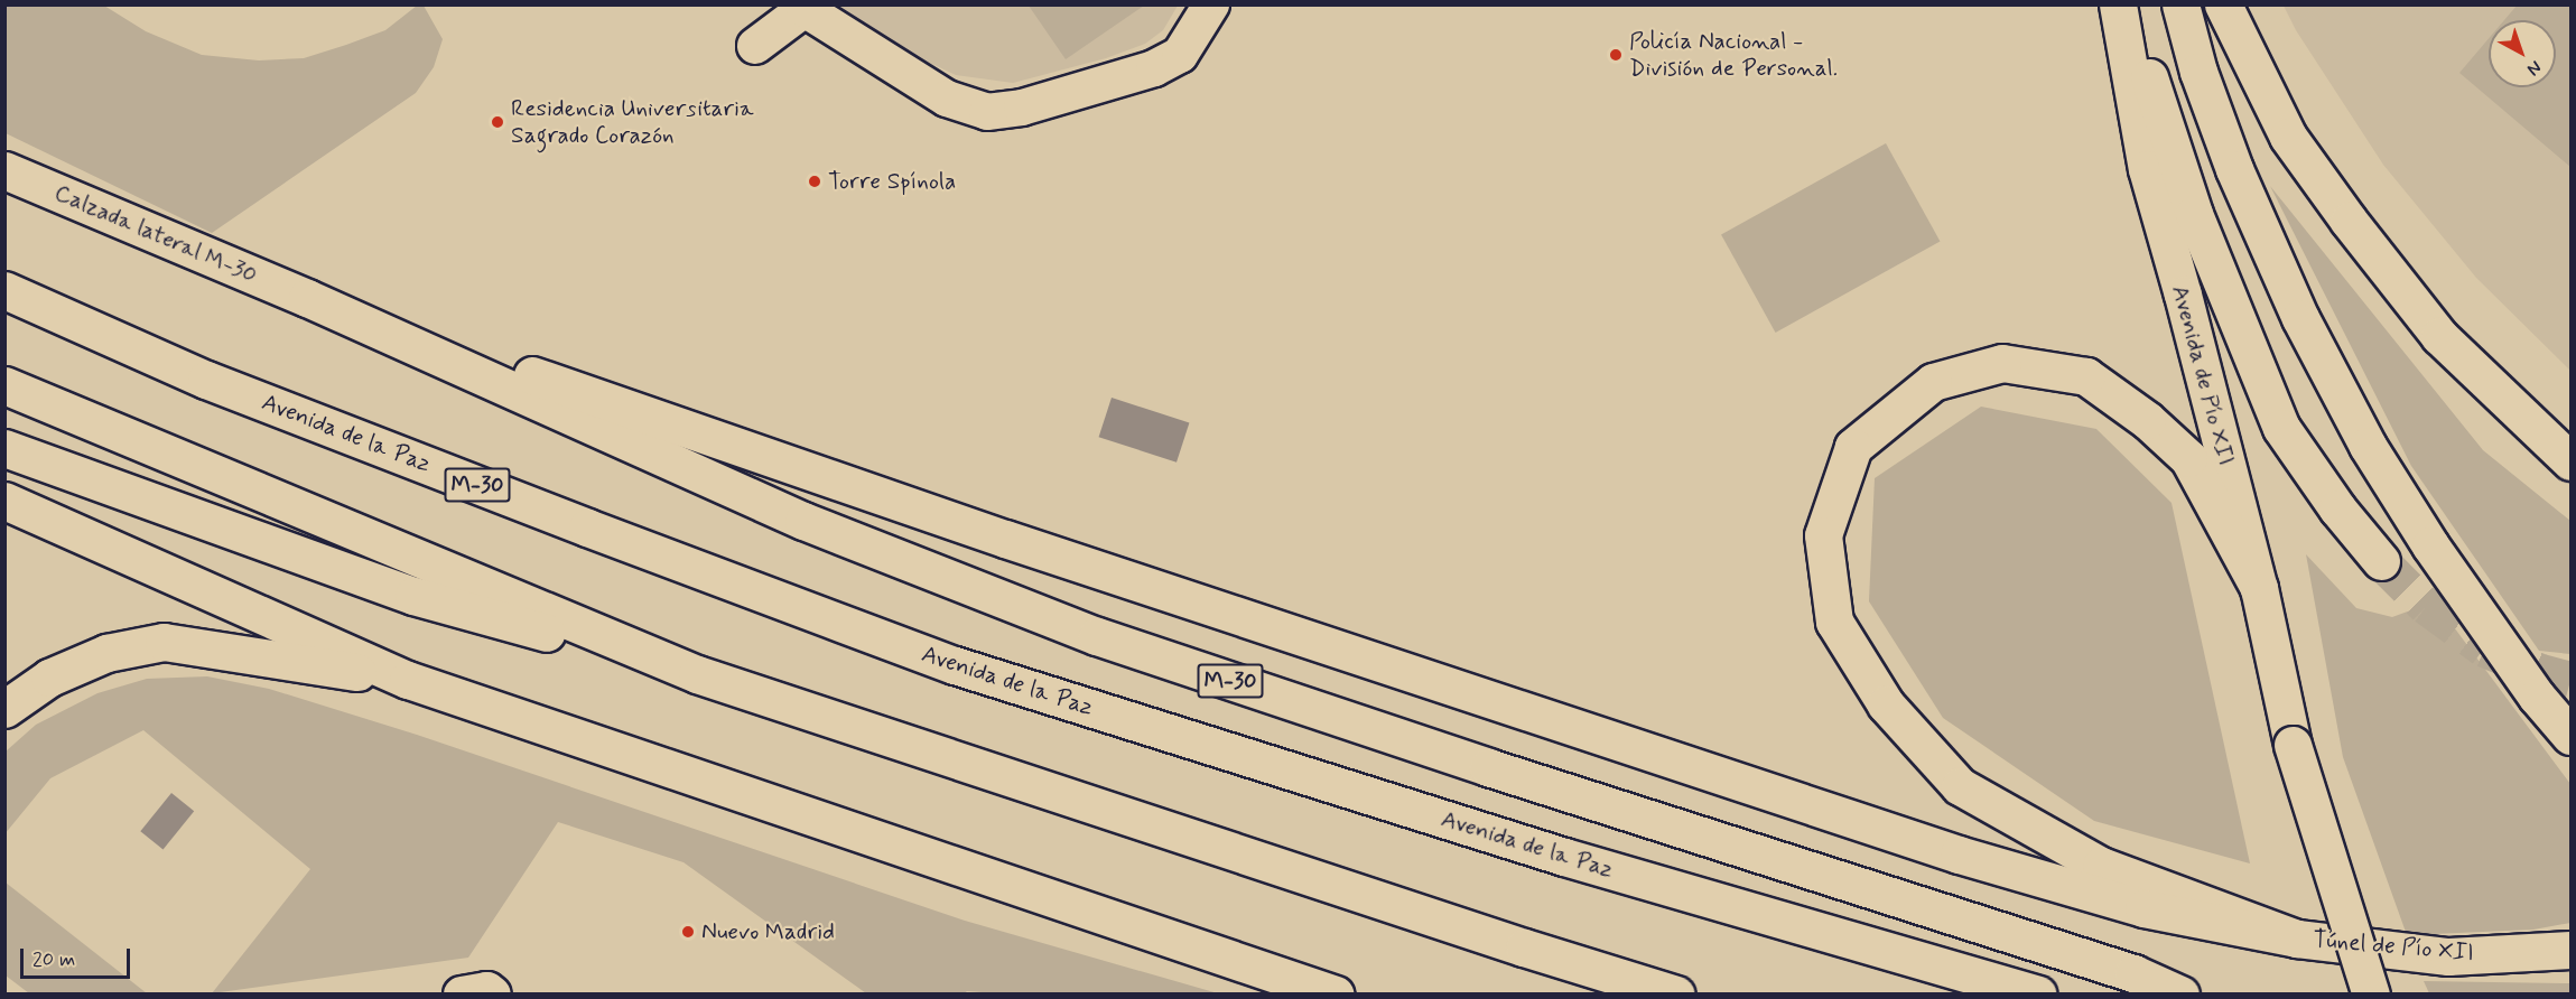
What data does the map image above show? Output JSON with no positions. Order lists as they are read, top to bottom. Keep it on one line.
{"streets":{"main road":["Calzada lateral M-30","Avenida de Pío XII","Avenida de la Paz","M-30","Túnel de Pío XII"]},"crossings":[["Calzada lateral M-30","M-30"]],"places":["Policía Nacional - División de Personal.","Residencia Universitaria Sagrado Corazón","Torre Spínola","Nuevo Madrid"],"scale_bar":"20 m","north":"bottom right"}
